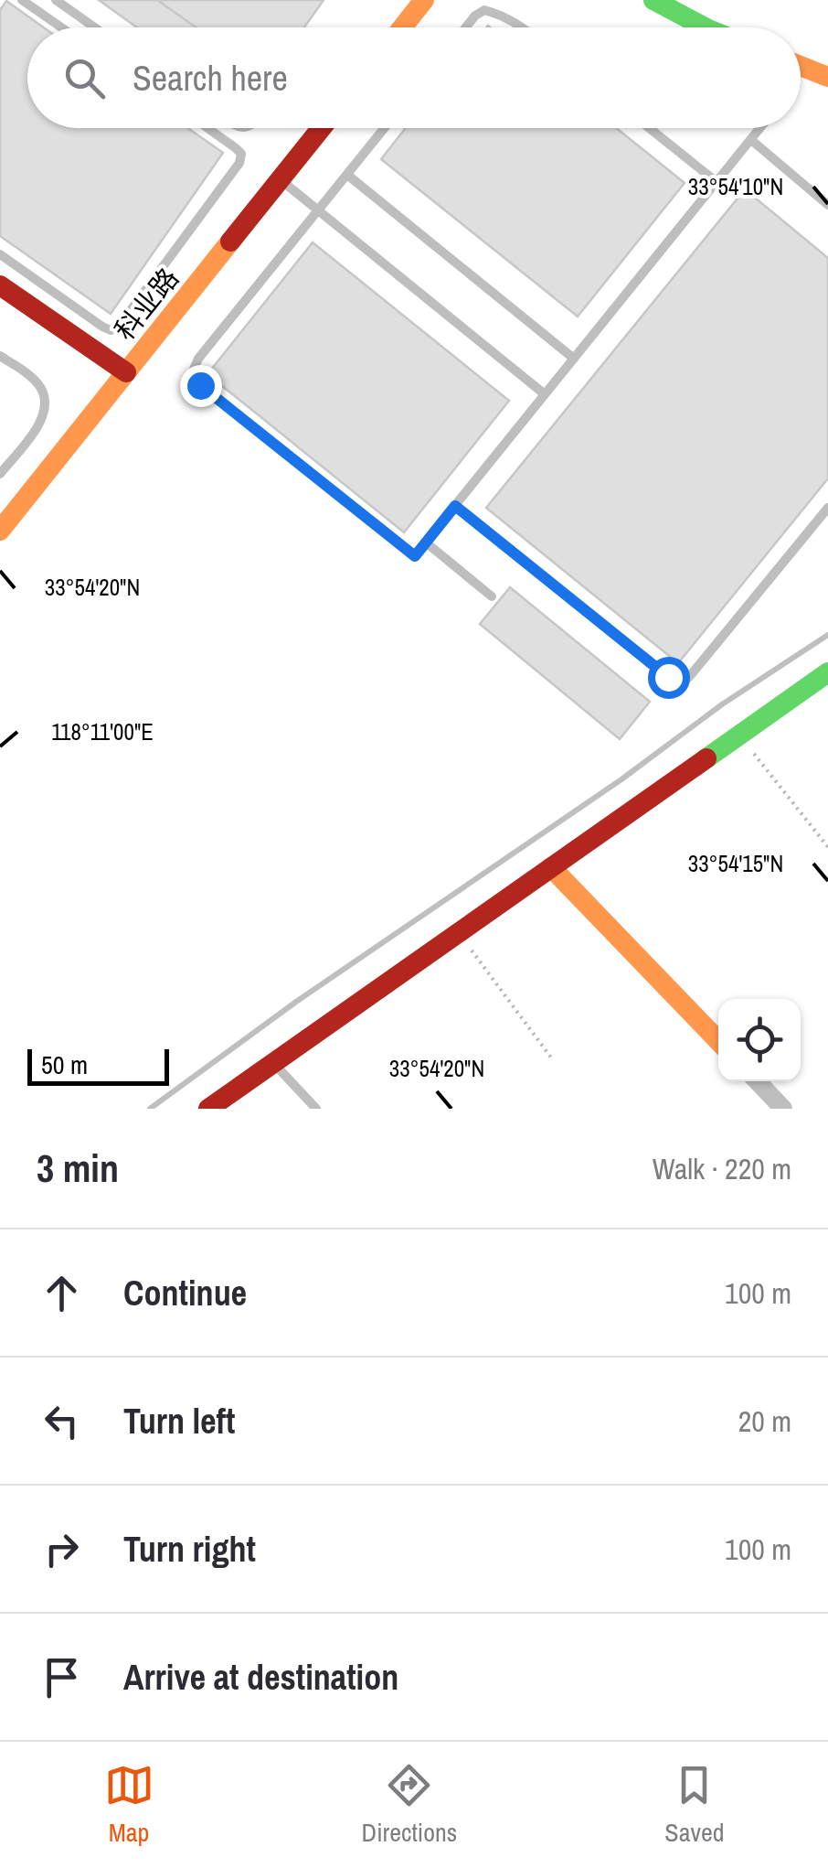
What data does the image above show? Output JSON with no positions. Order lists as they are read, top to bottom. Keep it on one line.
{"streets":{"street":["科业路"]},"scale_bar":"50 m","page":{"search":"Search here","scale":"50 m","heading":["3 min","Walk · 220 m"],"list":[["Continue","100 m"],["Turn left","20 m"],["Turn right","100 m"],"Arrive at destination"],"nav":["Map","Directions","Saved"]},"coordinates":["33°54'10\"N","33°54'20\"N","118°11'00\"E","33°54'15\"N"]}
